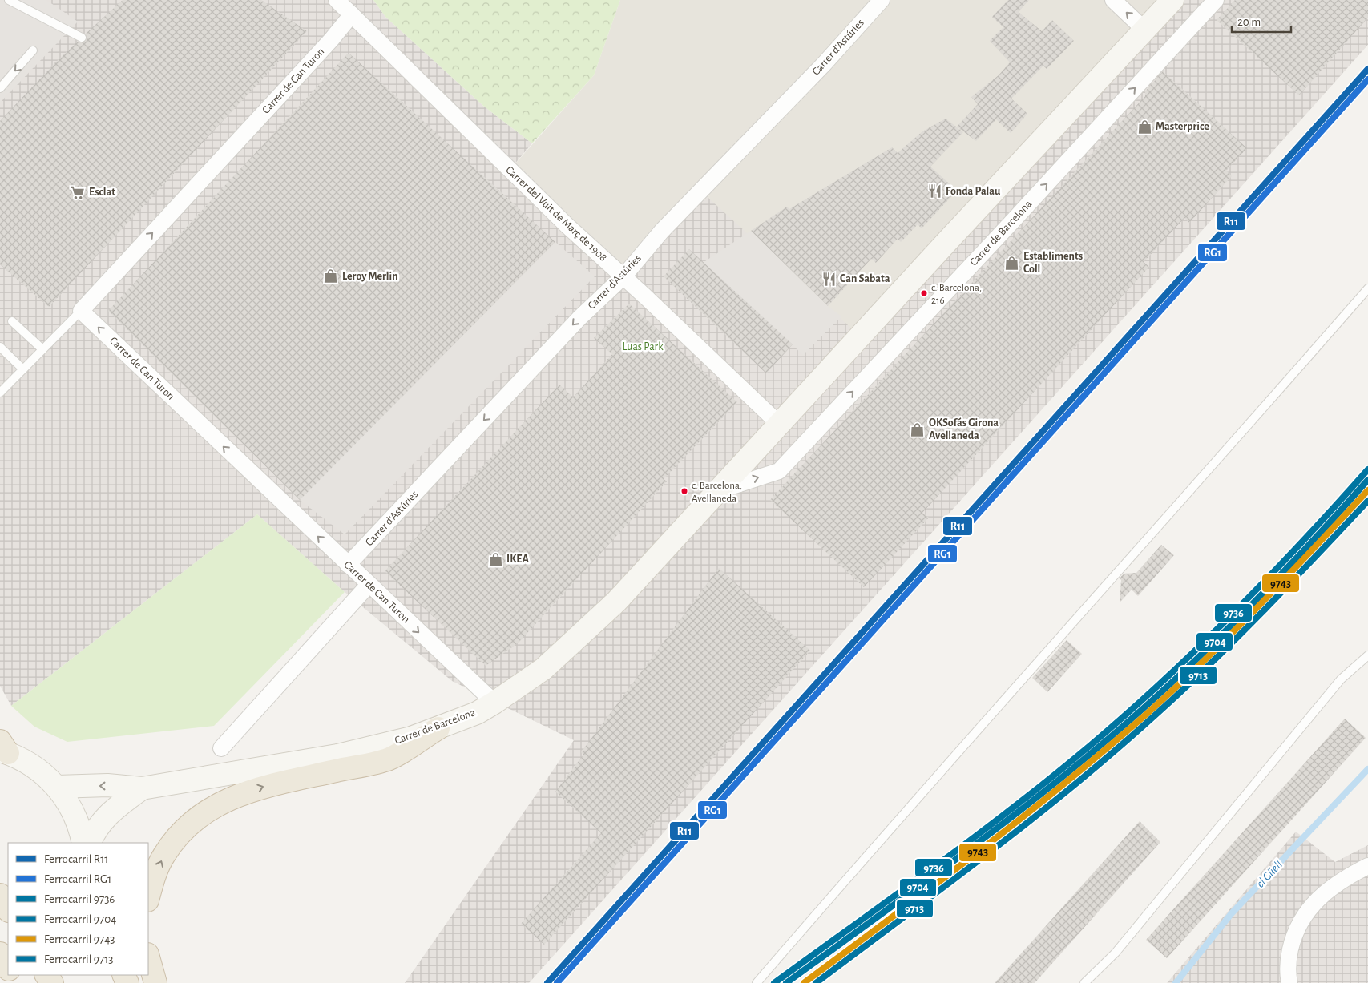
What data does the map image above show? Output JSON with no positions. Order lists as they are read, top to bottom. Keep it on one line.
{"streets":{"main road":["Carrer de Barcelona"],"street":["Carrer d'Astúries","Carrer de Can Turon","Carrer del Vuit de Març de 1908"]},"crossings":[["Carrer d'Astúries","Carrer de Can Turon"],["Carrer d'Astúries","Carrer del Vuit de Març de 1908"],["Carrer de Can Turon","Carrer del Vuit de Març de 1908"],["Carrer de Can Turon","Carrer de Barcelona"],["Carrer del Vuit de Març de 1908","Carrer de Barcelona"]],"one_way":["Carrer d'Astúries"],"water":["el Güell"],"parks":["Luas Park"],"places":{"shop":["Masterprice","Establiments Coll","Leroy Merlin","OKSofás Girona Avellaneda","IKEA"],"restaurant":["Fonda Palau","Can Sabata"],"supermarket":["Esclat"],"other":["c. Barcelona, 216","c. Barcelona, Avellaneda"]},"lines":["rail line R11","rail line RG1","rail line 9736","rail line 9704","rail line 9743","rail line 9713"],"legend":["Ferrocarril R11","Ferrocarril RG1","Ferrocarril 9736","Ferrocarril 9704","Ferrocarril 9743","Ferrocarril 9713"],"scale_bar":"20 m"}
